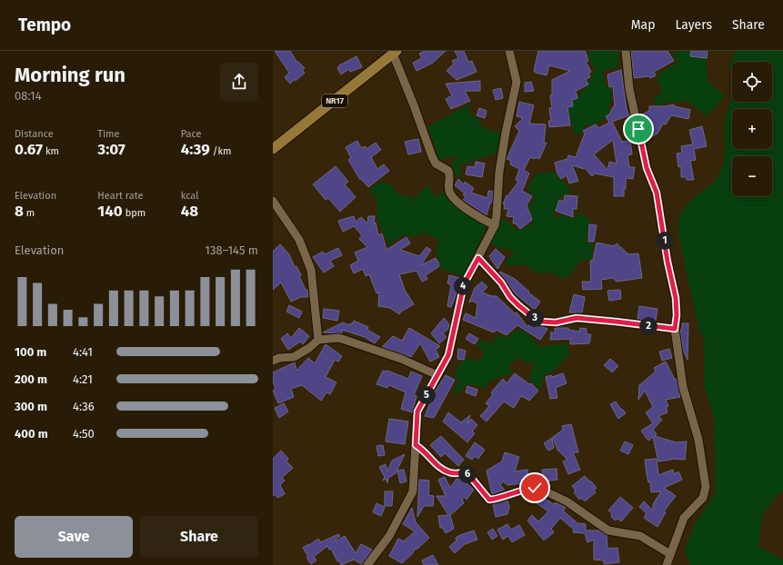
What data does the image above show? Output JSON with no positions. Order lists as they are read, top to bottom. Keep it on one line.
{"streets":{"main road":["NR17"]},"page":{"header":"Tempo","nav":["Map","Layers","Share"],"heading":["Morning run","08:14"],"map_buttons":["+","−"],"stats":[["Distance","0.67 km"],["Time","3:07"],["Pace","4:39 /km"],["Elevation","8 m"],["Heart rate","140 bpm"],["kcal","48"]],"pins":["1","4","3","2","5","6"],"chart":["Elevation","138–145 m"],"list":[{"name":"100 m","note":"4:41"},{"name":"200 m","note":"4:21"},{"name":"300 m","note":"4:36"},{"name":"400 m","note":"4:50"}],"buttons":["Save","Share"]}}
